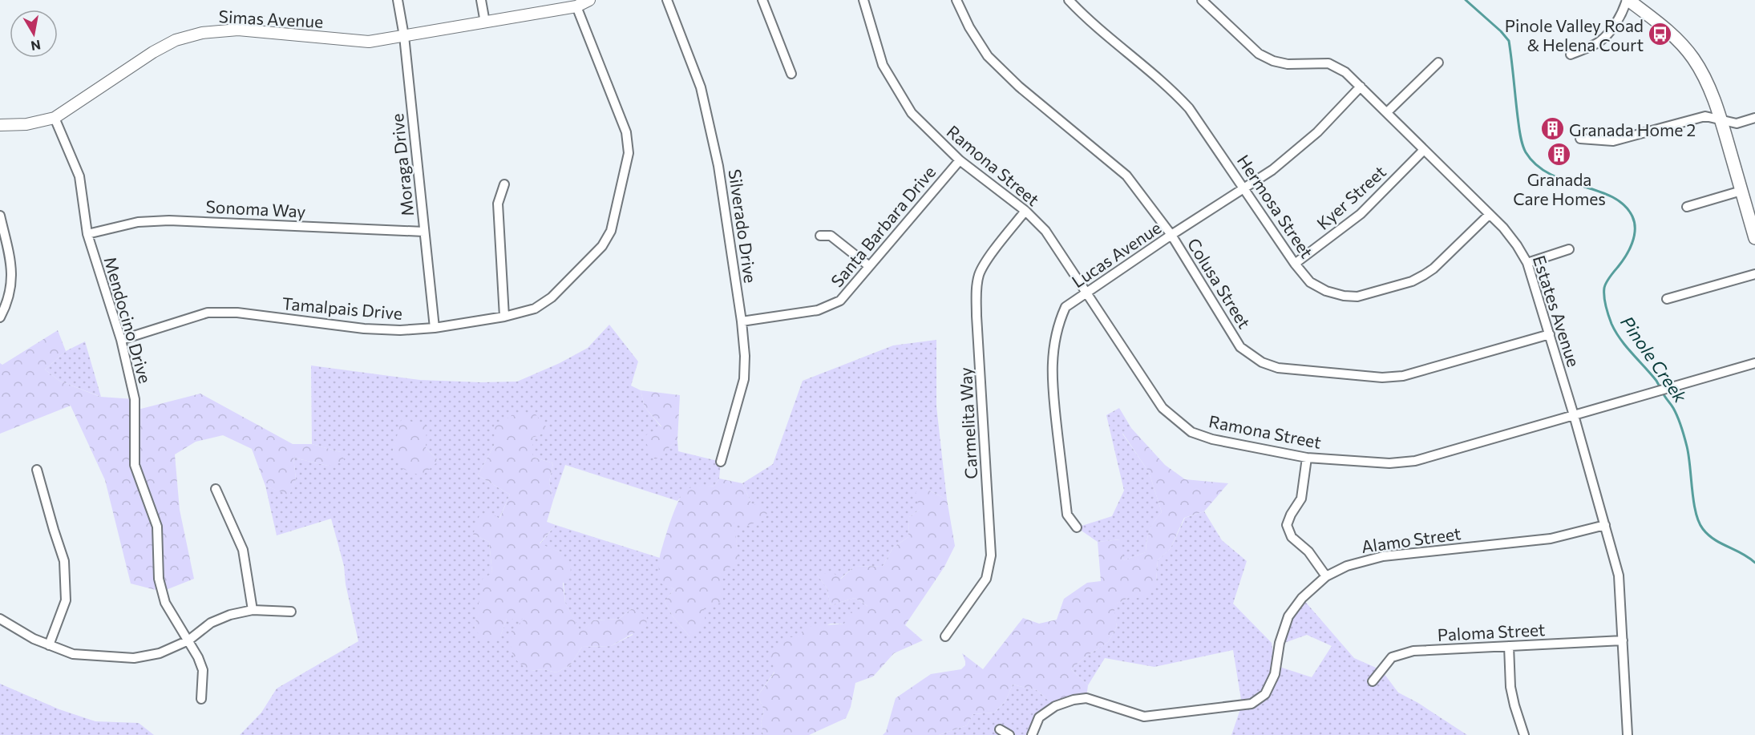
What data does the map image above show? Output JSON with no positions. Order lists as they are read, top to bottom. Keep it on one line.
{"streets":{"street":["Simas Avenue","Moraga Drive","Ramona Street","Kyer Street","Hermosa Street","Sonoma Way","Silverado Drive","Santa Barbara Drive","Lucas Avenue","Colusa Street","Tamalpais Drive","Estates Avenue","Mendocino Drive","Carmelita Way","Alamo Street","Paloma Street"]},"crossings":[["Simas Avenue","Moraga Drive"],["Simas Avenue","Tamalpais Drive"],["Simas Avenue","Mendocino Drive"],["Moraga Drive","Sonoma Way"],["Moraga Drive","Tamalpais Drive"],["Ramona Street","Santa Barbara Drive"],["Ramona Street","Lucas Avenue"],["Ramona Street","Estates Avenue"],["Ramona Street","Carmelita Way"],["Kyer Street","Hermosa Street"],["Kyer Street","Estates Avenue"],["Hermosa Street","Lucas Avenue"],["Hermosa Street","Estates Avenue"],["Sonoma Way","Mendocino Drive"],["Silverado Drive","Santa Barbara Drive"],["Lucas Avenue","Colusa Street"],["Lucas Avenue","Estates Avenue"],["Colusa Street","Estates Avenue"],["Tamalpais Drive","Mendocino Drive"],["Estates Avenue","Alamo Street"],["Estates Avenue","Paloma Street"]],"water":["Pinole Creek"],"places":{"bus stop":["Pinole Valley Road & Helena Court"],"building":["Granada Home 2","Granada Care Homes"]},"north":"bottom"}
